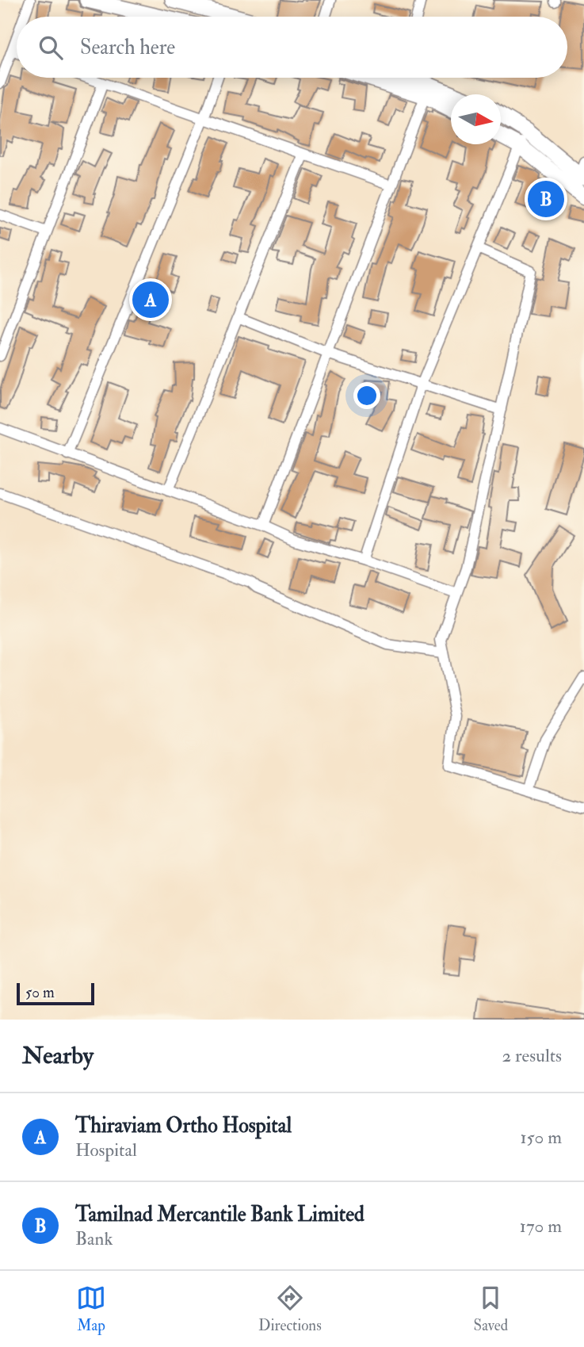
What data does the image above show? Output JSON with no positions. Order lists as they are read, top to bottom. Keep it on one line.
{"scale_bar":"50 m","north":"right","page":{"search":"Search here","pins":["B","A"],"scale":"50 m","heading":["Nearby","2 results"],"list":[{"mark":"A","name":"Thiraviam Ortho Hospital","note":"Hospital","value":"150 m"},{"mark":"B","name":"Tamilnad Mercantile Bank Limited","note":"Bank","value":"170 m"}],"nav":["Map","Directions","Saved"]}}
